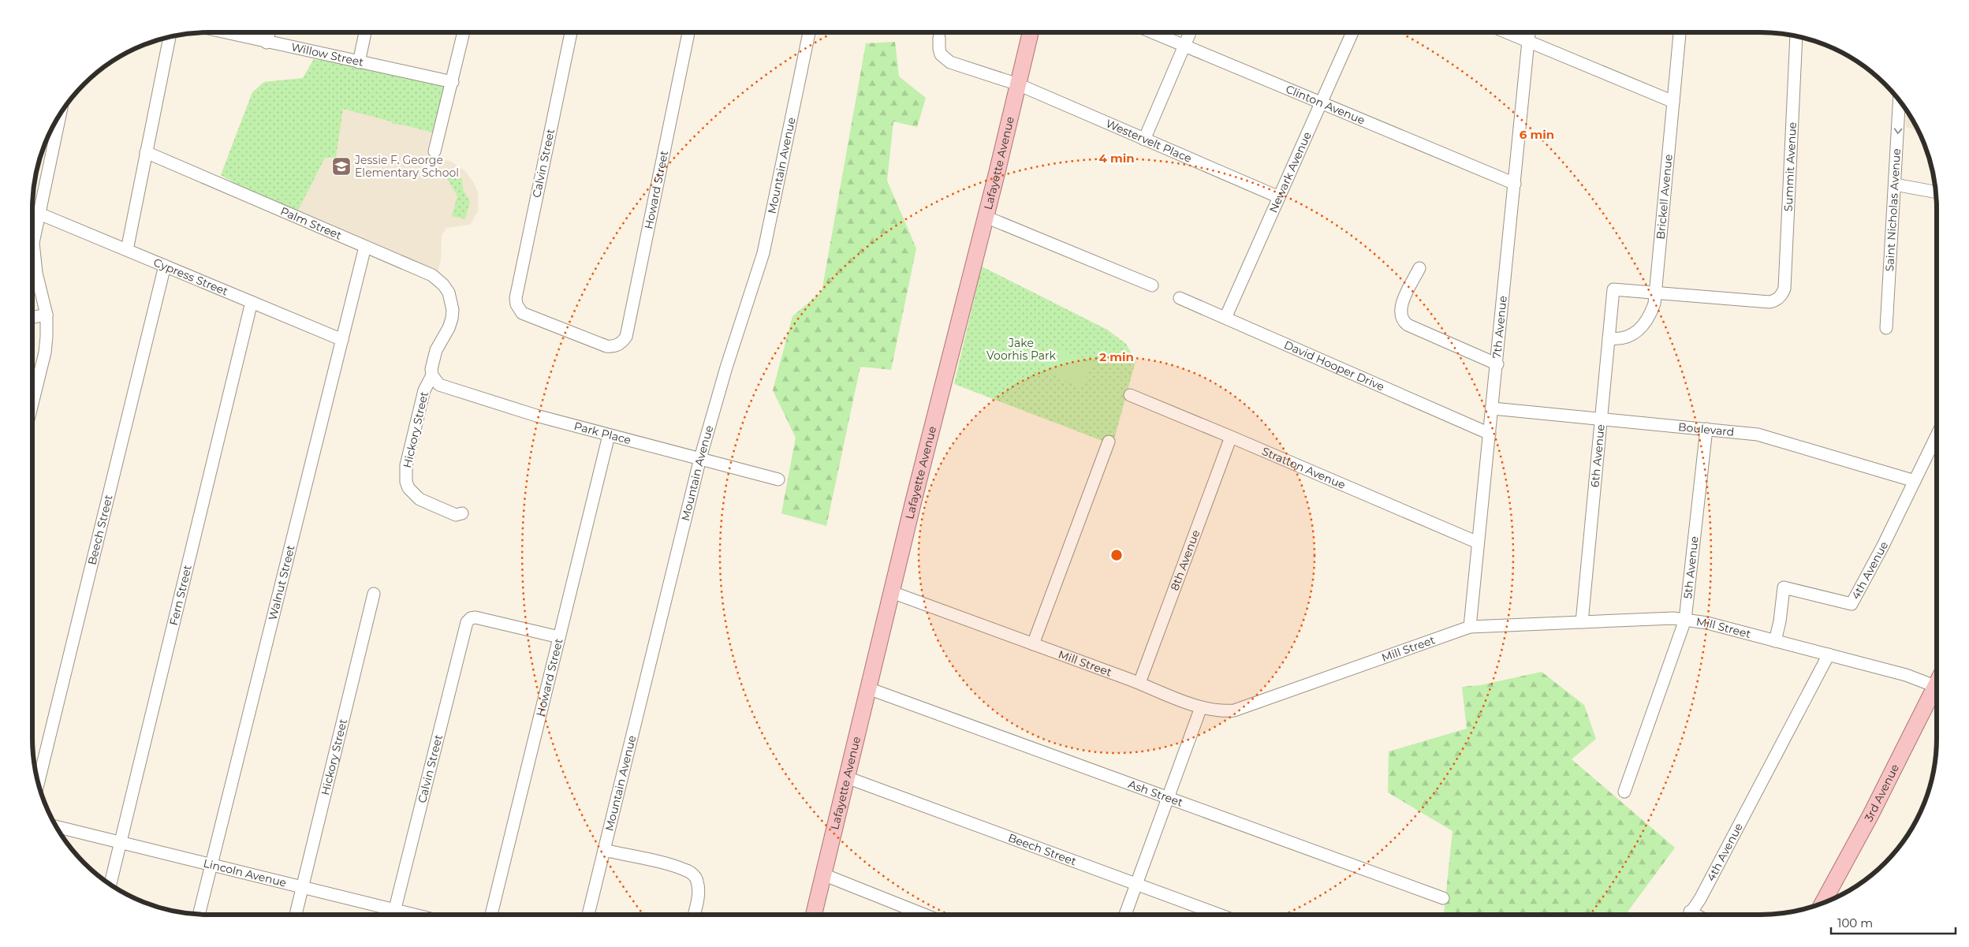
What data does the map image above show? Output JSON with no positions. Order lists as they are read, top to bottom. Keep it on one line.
{"streets":{"main road":["Lafayette Avenue","3rd Avenue"],"street":["Willow Street","Clinton Avenue","Westervelt Place","Calvin Street","Mountain Avenue","Summit Avenue","Newark Avenue","Howard Street","Brickell Avenue","Saint Nicholas Avenue","Palm Street","Cypress Street","7th Avenue","David Hooper Drive","Boulevard","Hickory Street","Park Place","6th Avenue","Stratton Avenue","Beech Street","8th Avenue","5th Avenue","4th Avenue","Walnut Street","Fern Street","Mill Street","Ash Street","Lincoln Avenue"]},"crossings":[["Clinton Avenue","Newark Avenue"],["Clinton Avenue","7th Avenue"],["Westervelt Place","Lafayette Avenue"],["Westervelt Place","Newark Avenue"],["Calvin Street","Howard Street"],["Lafayette Avenue","Beech Street"],["Lafayette Avenue","Mill Street"],["Lafayette Avenue","Ash Street"],["Mountain Avenue","Park Place"],["Summit Avenue","Brickell Avenue"],["Summit Avenue","6th Avenue"],["Newark Avenue","David Hooper Drive"],["Howard Street","Park Place"],["Brickell Avenue","6th Avenue"],["Palm Street","Hickory Street"],["Palm Street","Walnut Street"],["Cypress Street","Beech Street"],["Cypress Street","Walnut Street"],["Cypress Street","Fern Street"],["7th Avenue","David Hooper Drive"],["7th Avenue","Boulevard"],["7th Avenue","Stratton Avenue"],["7th Avenue","Mill Street"],["Boulevard","6th Avenue"],["Boulevard","5th Avenue"],["Boulevard","4th Avenue"],["Hickory Street","Park Place"],["Hickory Street","Lincoln Avenue"],["6th Avenue","Mill Street"],["Stratton Avenue","8th Avenue"],["8th Avenue","Mill Street"],["5th Avenue","Mill Street"],["4th Avenue","Mill Street"],["Walnut Street","Lincoln Avenue"],["Fern Street","Lincoln Avenue"]],"one_way":["Saint Nicholas Avenue"],"parks":["Jake Voorhis Park"],"places":{"school or university":["Jessie F. George Elementary School"]},"scale_bar":"100 m","rings":["6 min","4 min","2 min"]}
